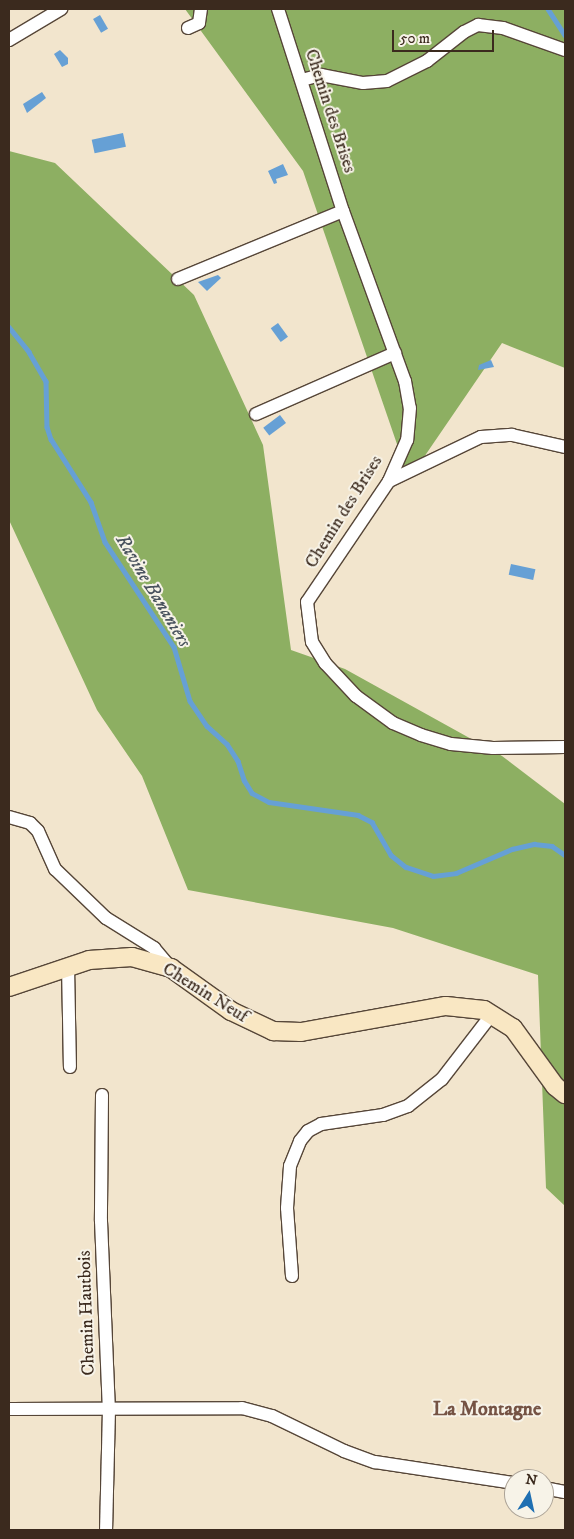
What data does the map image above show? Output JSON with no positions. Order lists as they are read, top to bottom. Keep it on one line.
{"streets":{"street":["Chemin des Brises","Chemin Neuf","Chemin Hautbois"]},"districts":["La Montagne"],"water":["Ravine Bananiers"],"scale_bar":"50 m","north":"top"}
